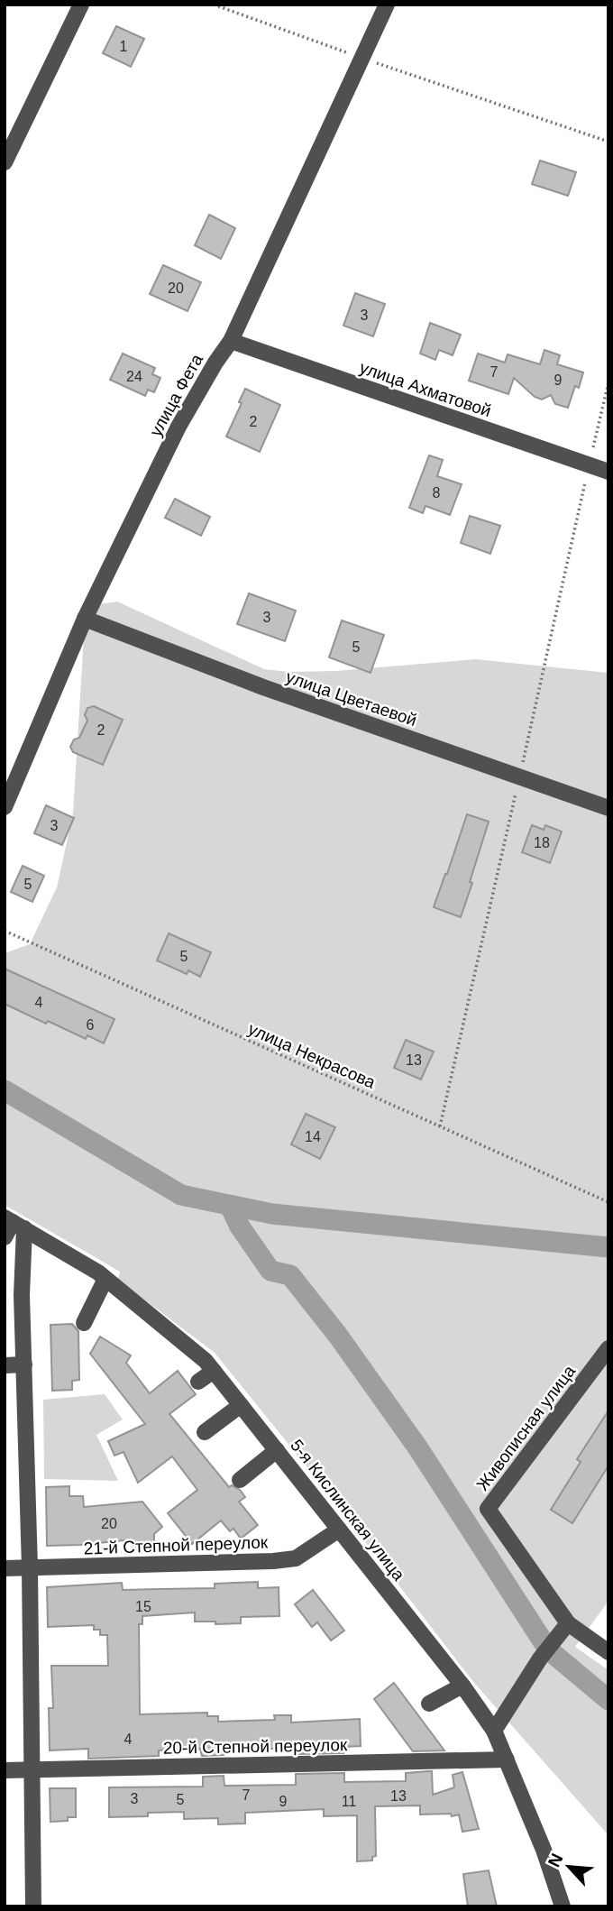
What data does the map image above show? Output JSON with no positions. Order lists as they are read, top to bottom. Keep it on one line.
{"streets":{"street":["улица Ахматовой","улица Фета","улица Цветаевой","Живописная улица","5-я Кислинская улица","21-й Степной переулок","20-й Степной переулок"],"path":["улица Некрасова"]},"crossings":[["улица Ахматовой","улица Фета"],["улица Фета","улица Цветаевой"],["5-я Кислинская улица","21-й Степной переулок"],["5-я Кислинская улица","20-й Степной переулок"]],"house_numbers":["1","20","3","7","24","9","2","8","3","5","2","3","18","5","5","4","6","13","14","20","15","4","7","13","3","5","9","11"],"north":"top left"}
